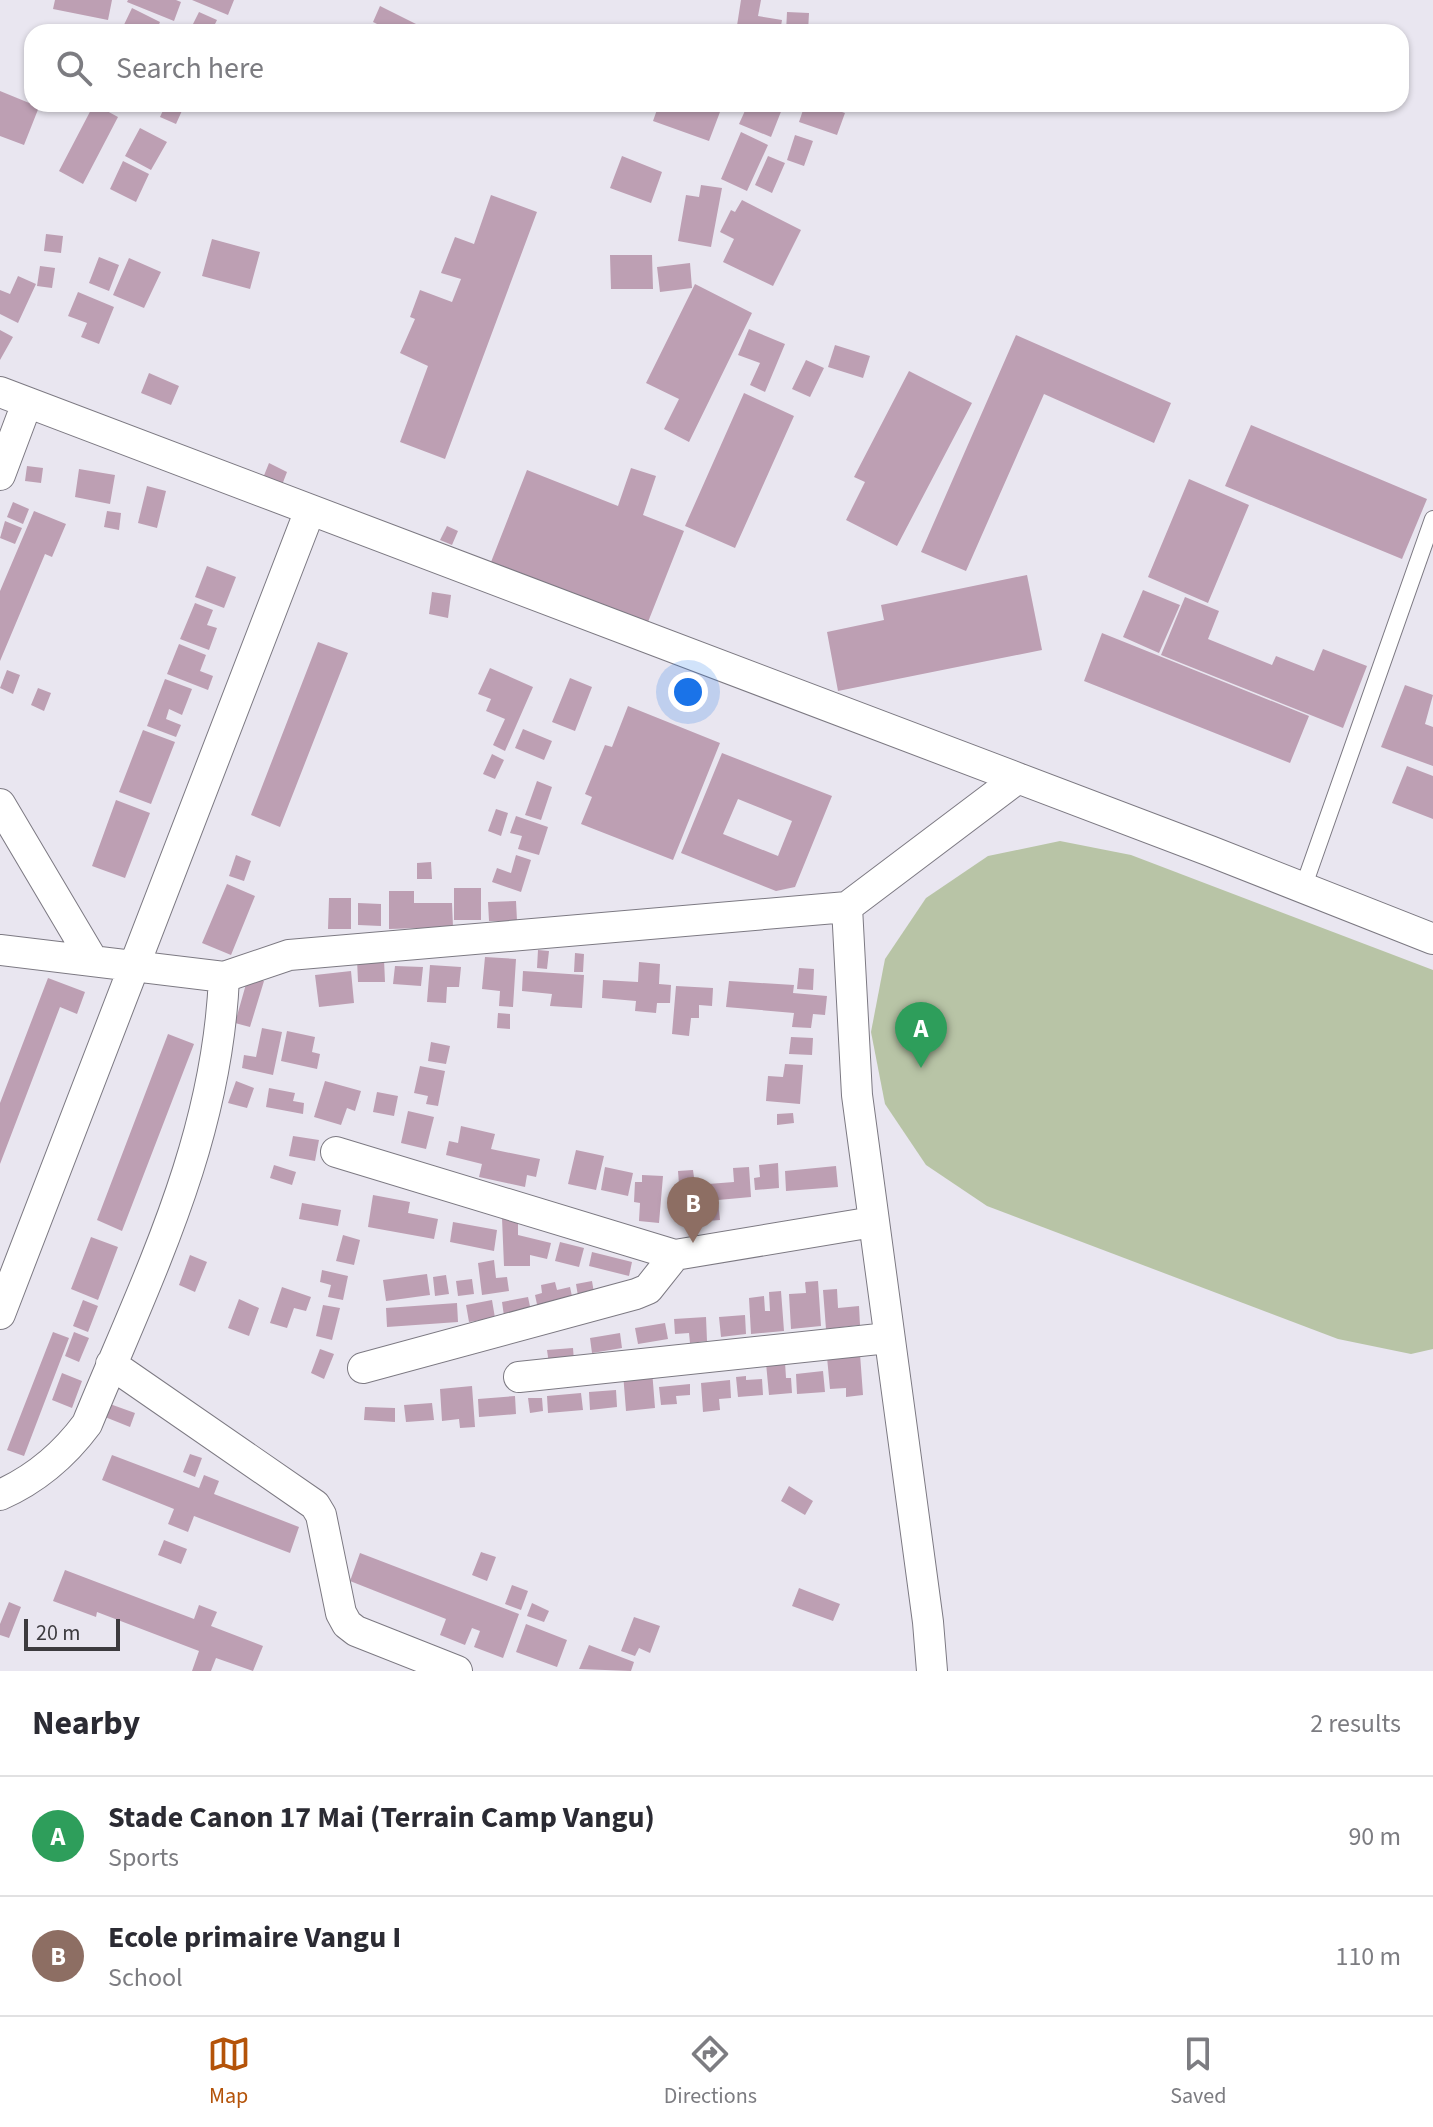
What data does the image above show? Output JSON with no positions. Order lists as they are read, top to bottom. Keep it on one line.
{"scale_bar":"20 m","page":{"search":"Search here","pins":["A","B"],"scale":"20 m","heading":["Nearby","2 results"],"list":[{"mark":"A","name":"Stade Canon 17 Mai (Terrain Camp Vangu)","note":"Sports","value":"90 m"},{"mark":"B","name":"Ecole primaire Vangu I","note":"School","value":"110 m"}],"nav":["Map","Directions","Saved"]}}
